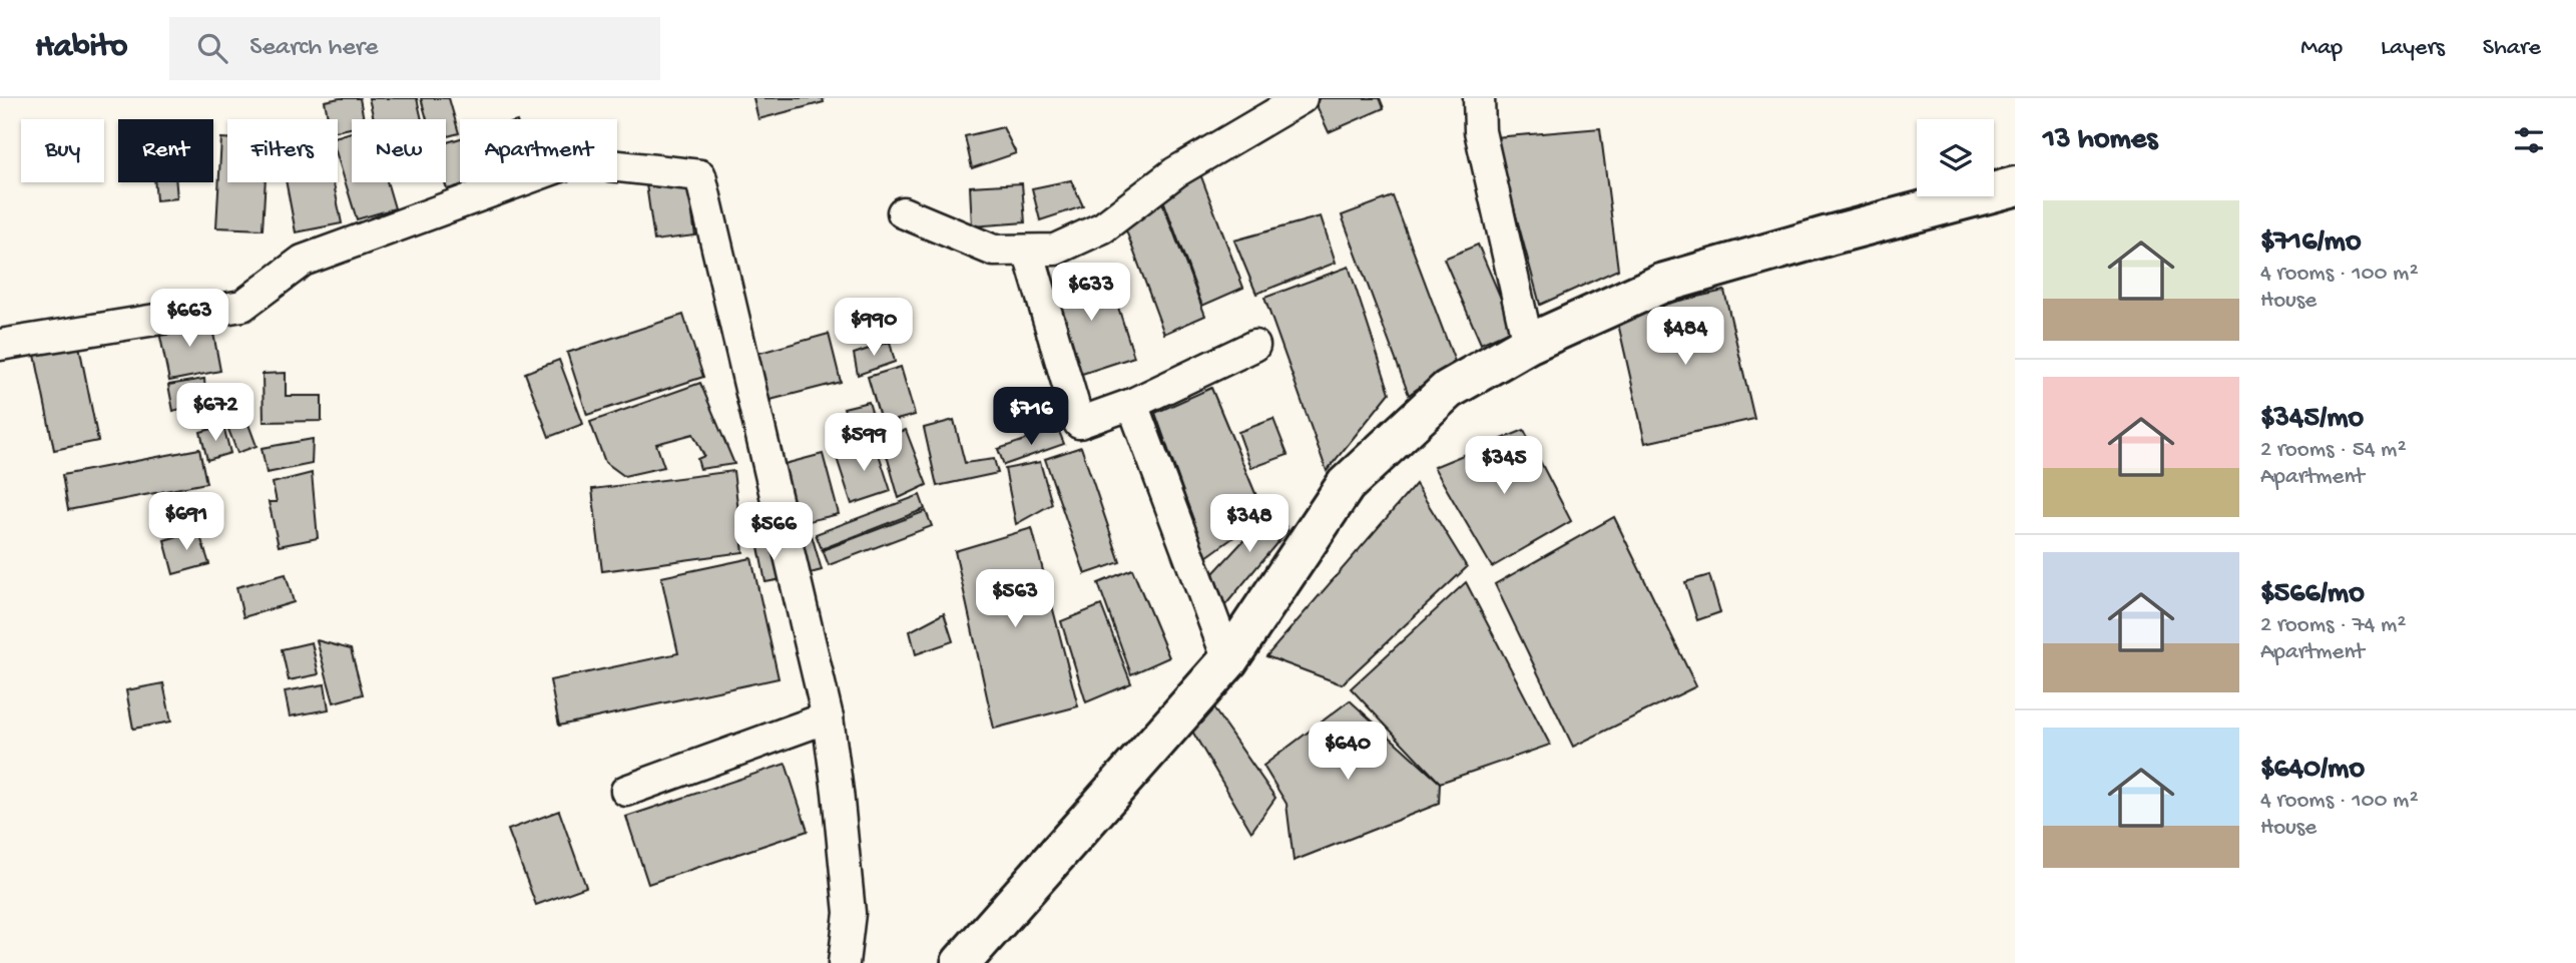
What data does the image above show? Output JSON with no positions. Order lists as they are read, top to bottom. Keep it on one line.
{"page":{"header":"Habito","search":"Search here","nav":["Map","Layers","Share"],"heading":"13 homes","chip":["Buy","Rent","Filters","New","Apartment"],"list":[{"name":"$716/mo","note":"4 rooms · 100 m² · House"},{"name":"$345/mo","note":"2 rooms · 54 m² · Apartment"},{"name":"$566/mo","note":"2 rooms · 74 m² · Apartment"},{"name":"$640/mo","note":"4 rooms · 100 m² · House"}],"price":["$633","$663","$990","$484","$672","$716","$599","$345","$691","$348","$566","$563","$640"]}}
